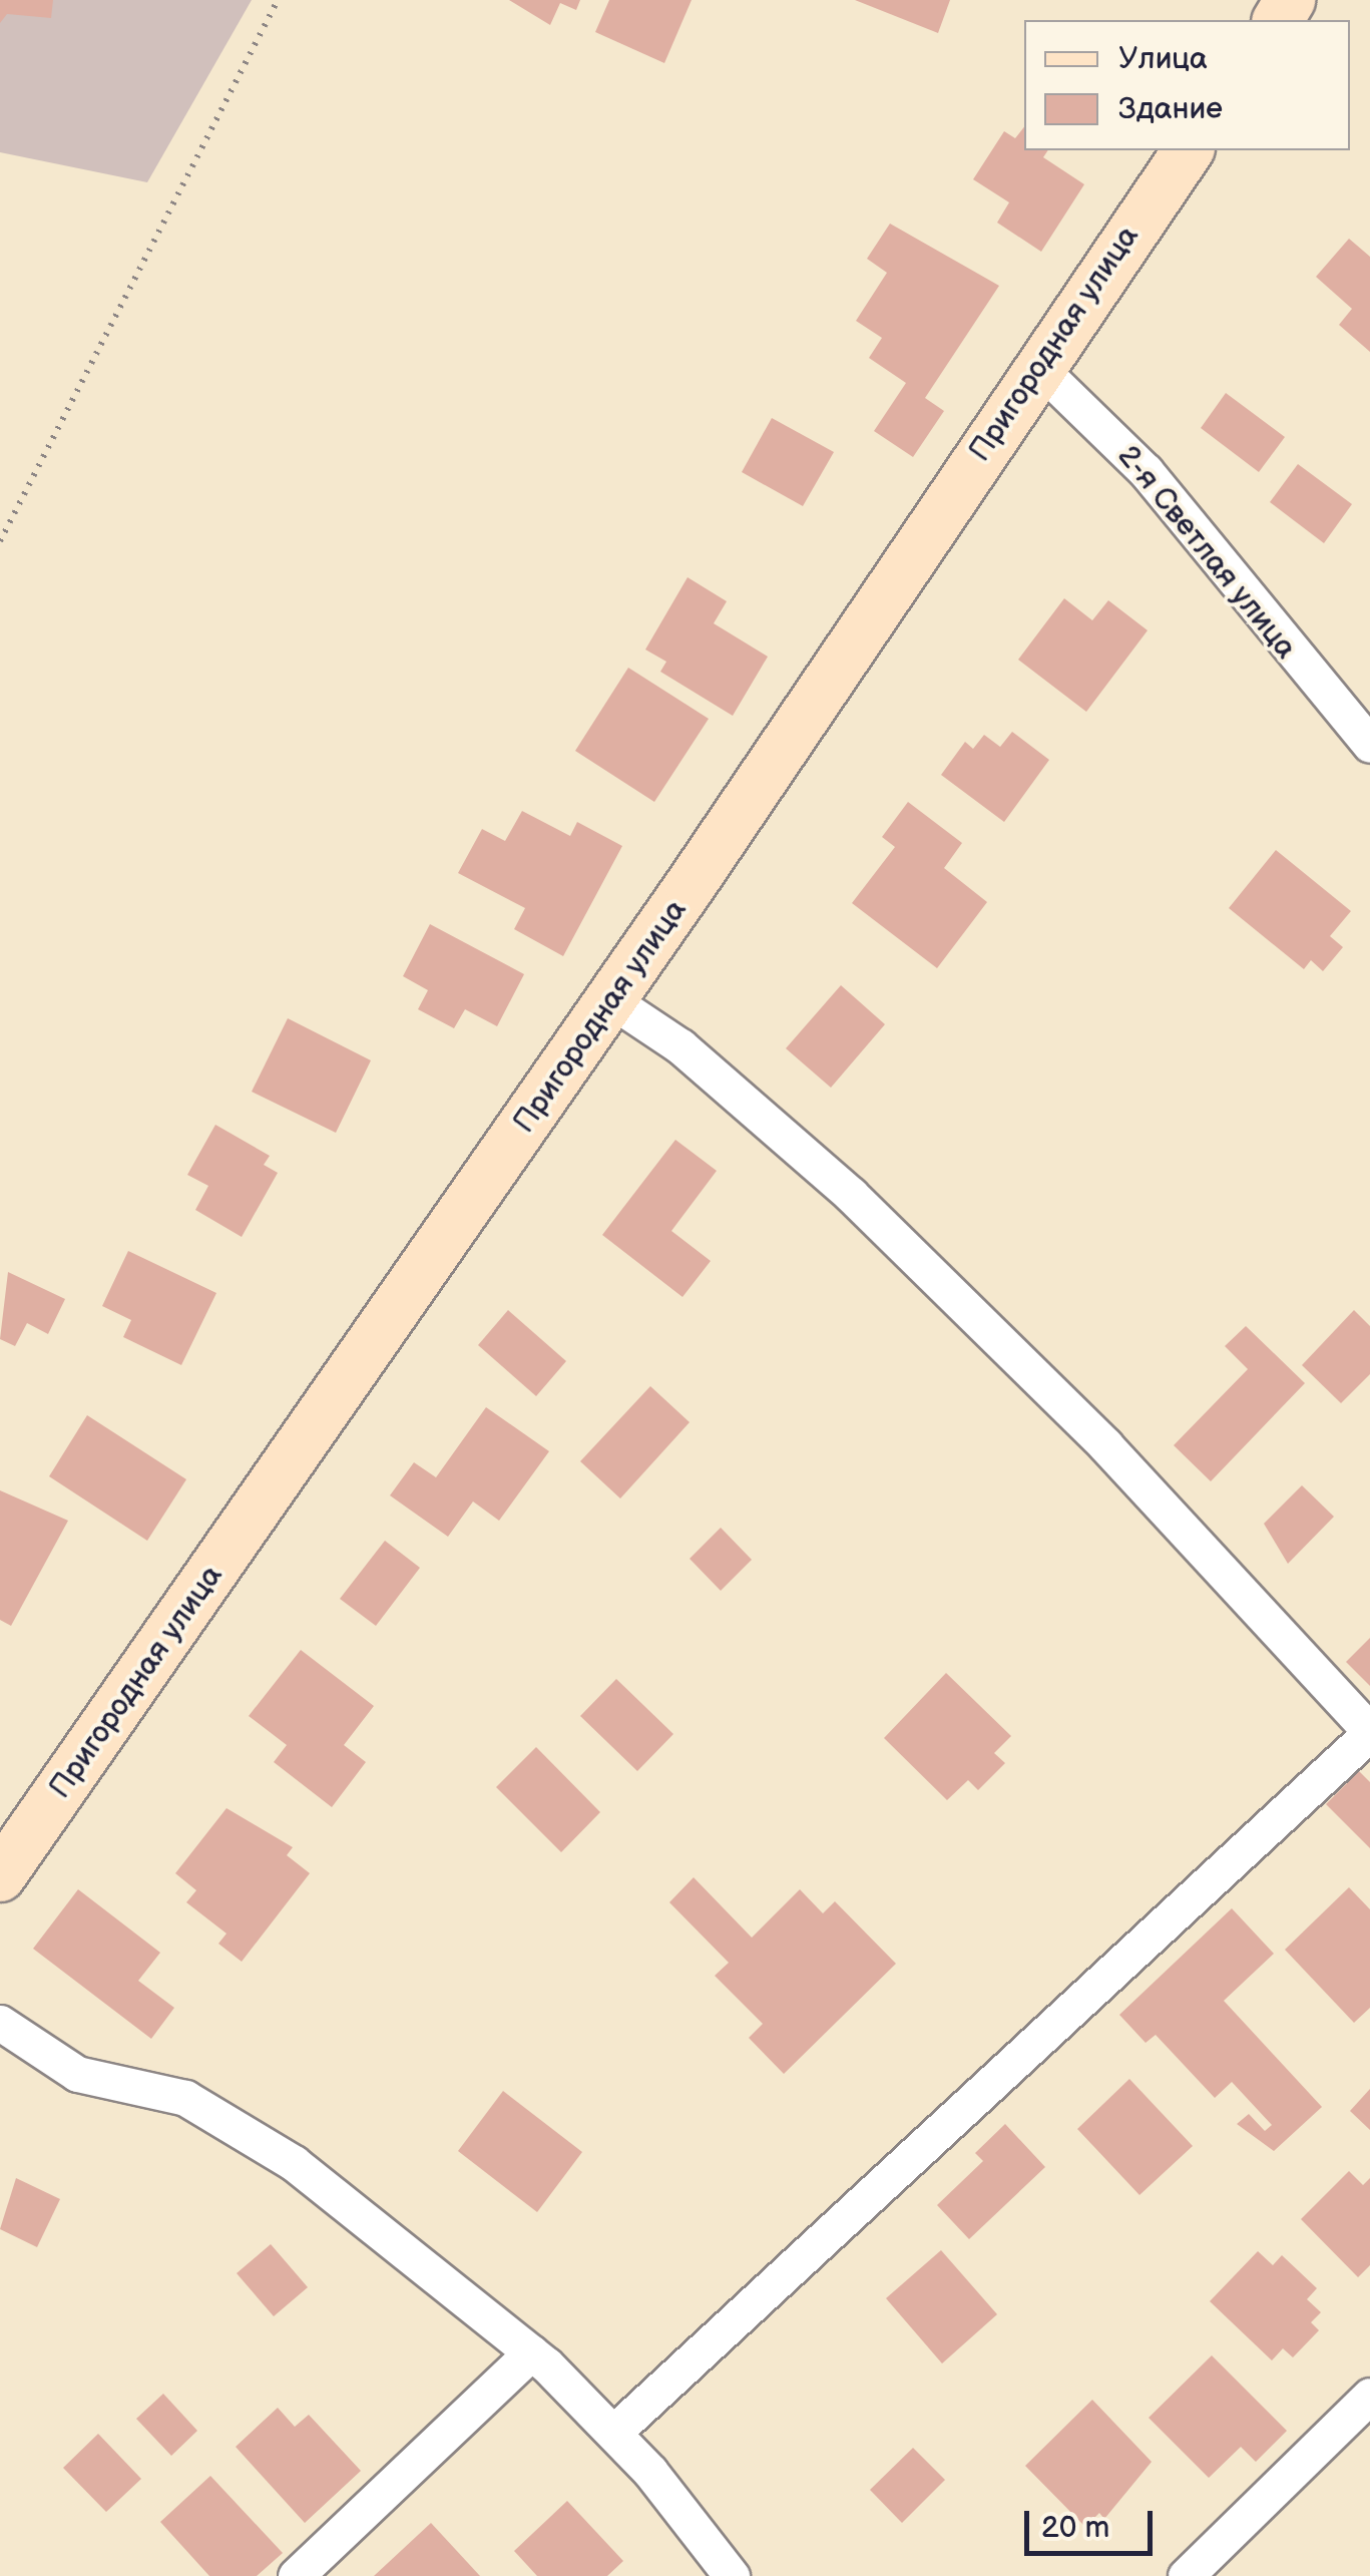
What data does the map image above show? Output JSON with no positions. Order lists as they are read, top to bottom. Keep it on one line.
{"streets":{"street":["Пригородная улица","2-я Светлая улица"]},"crossings":[["Пригородная улица","2-я Светлая улица"]],"legend":["Улица","Здание"],"scale_bar":"20 m"}
